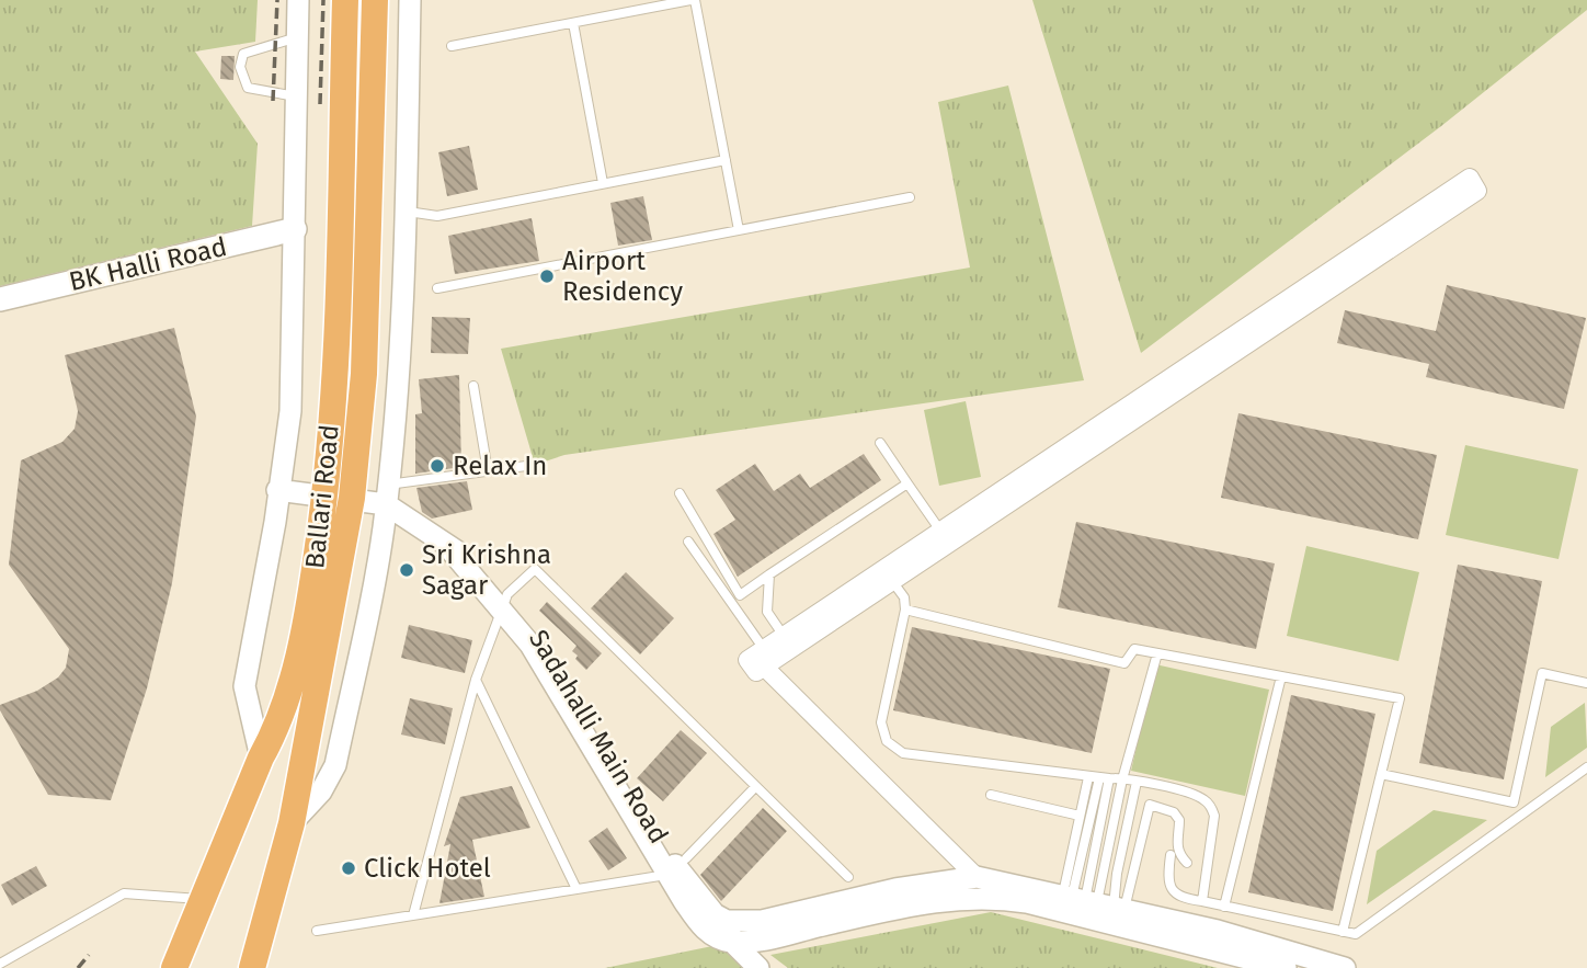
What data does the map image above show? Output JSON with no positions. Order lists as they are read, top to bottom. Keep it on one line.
{"streets":{"highway":["Ballari Road"],"main road":["BK Halli Road"],"street":["Sadahalli Main Road"]},"places":["Airport Residency","Relax In","Sri Krishna Sagar","Click Hotel"]}
